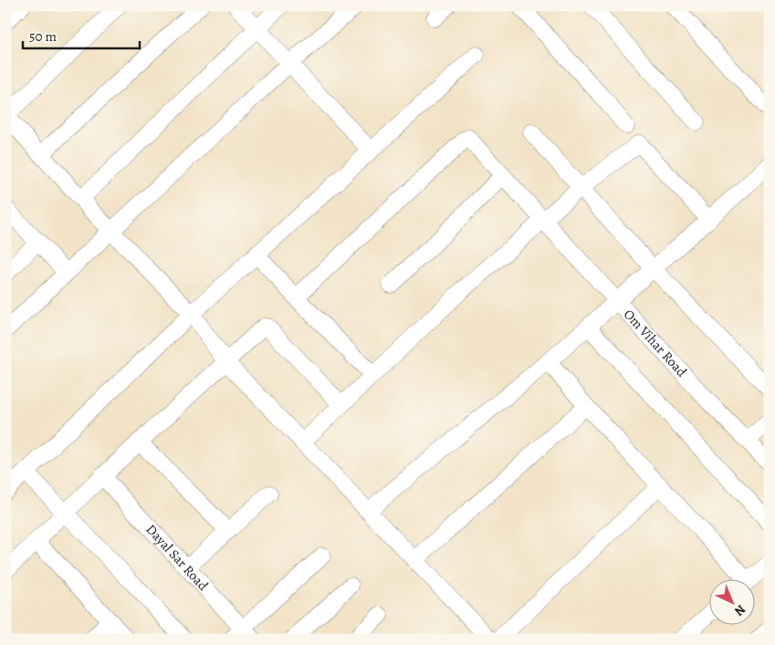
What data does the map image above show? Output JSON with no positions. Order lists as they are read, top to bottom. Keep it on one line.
{"streets":{"street":["Om Vihar Road","Dayal Sar Road"]},"scale_bar":"50 m","north":"bottom right"}
